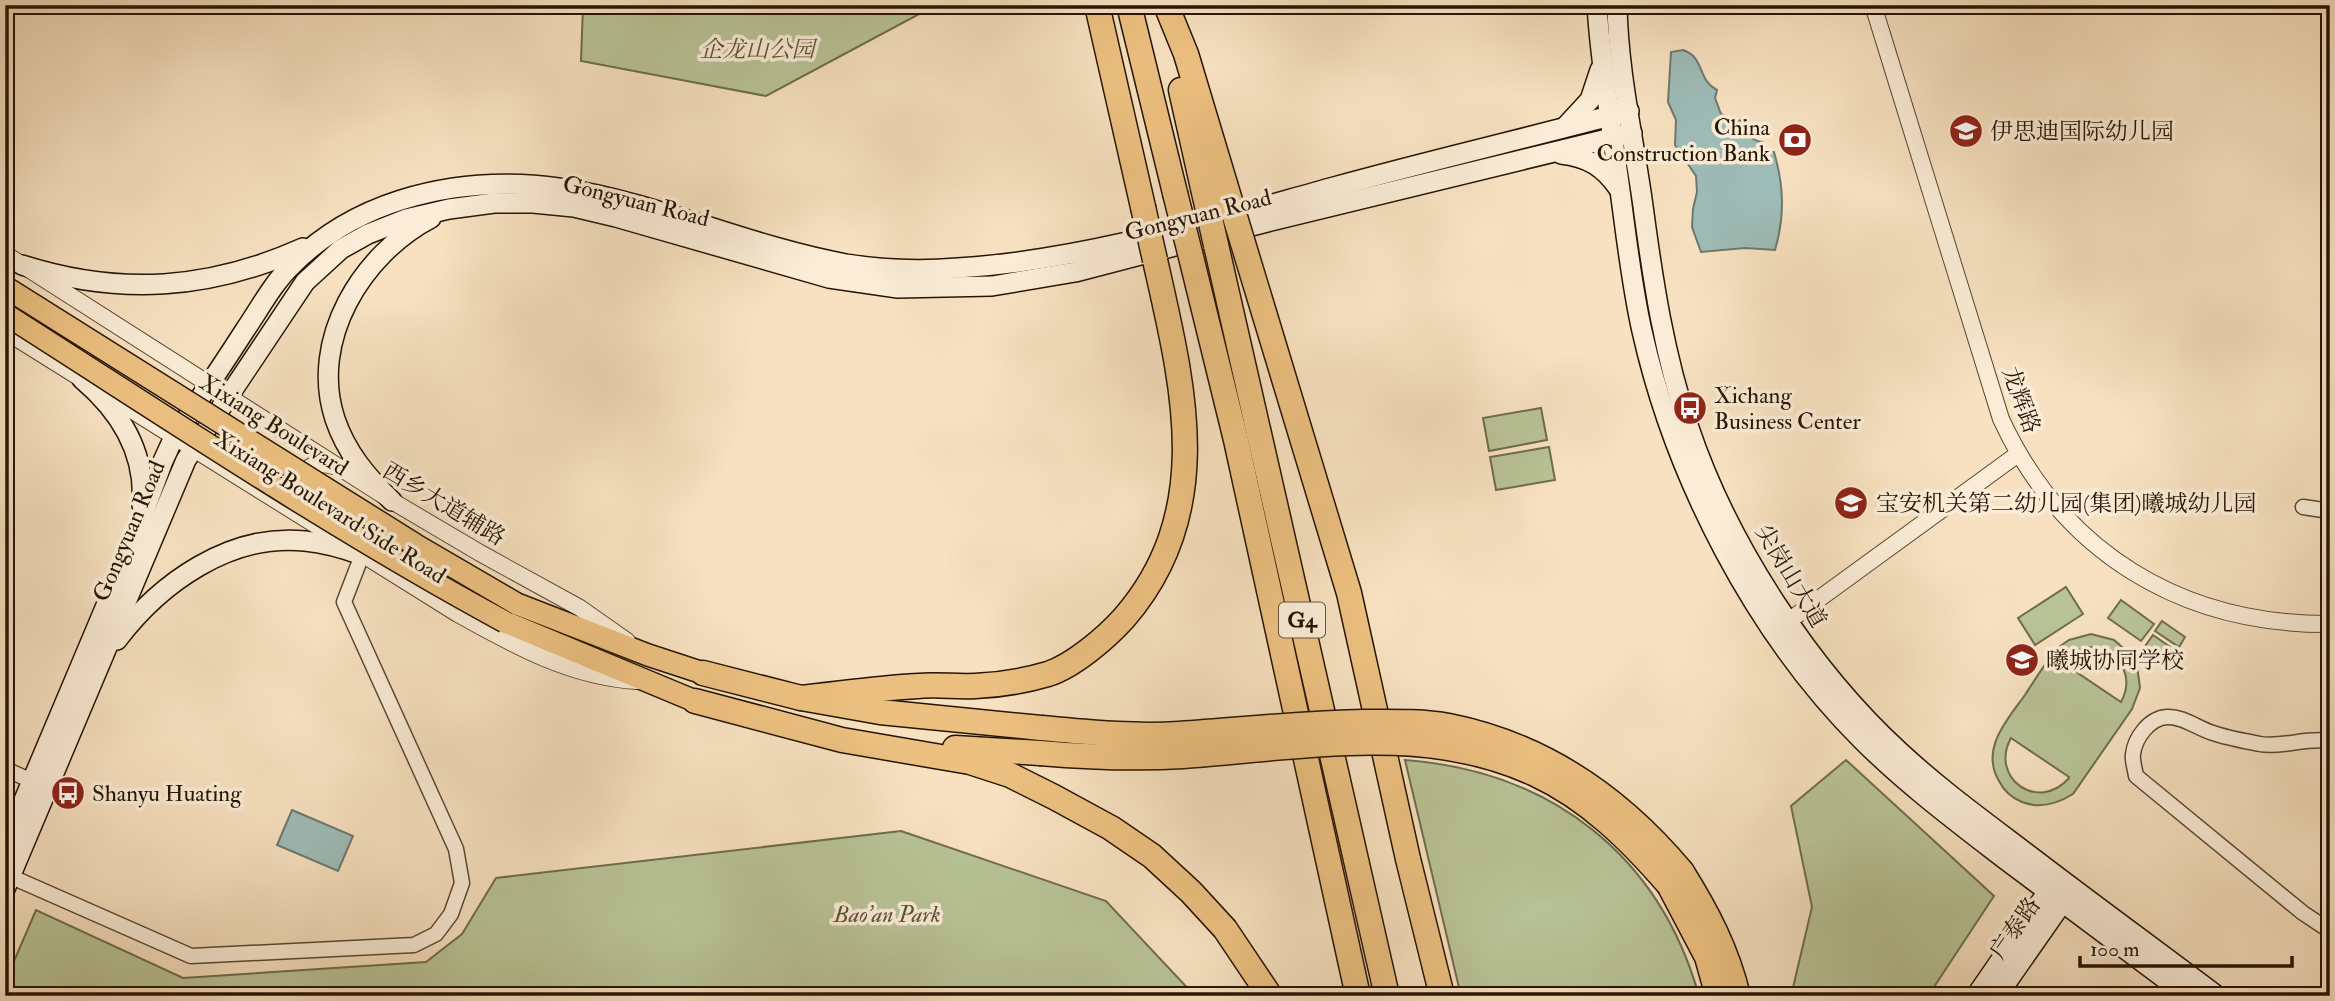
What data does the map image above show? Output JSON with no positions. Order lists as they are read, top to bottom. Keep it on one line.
{"streets":{"highway":["G4"],"main road":["Gongyuan Road","Xixiang Boulevard","尖岗山大道","广泰路"],"street":["龙辉路","西乡大道辅路","Xixiang Boulevard Side Road"]},"crossings":[["Gongyuan Road","西乡大道辅路"],["Gongyuan Road","Xixiang Boulevard Side Road"],["Gongyuan Road","尖岗山大道"],["尖岗山大道","广泰路"]],"parks":["企龙山公园","Bao’an Park"],"places":{"school or university":["伊思迪国际幼儿园","宝安机关第二幼儿园(集团)曦城幼儿园","曦城协同学校"],"bank":["China Construction Bank"],"bus stop":["Xichang Business Center","Shanyu Huating"]},"scale_bar":"100 m"}
